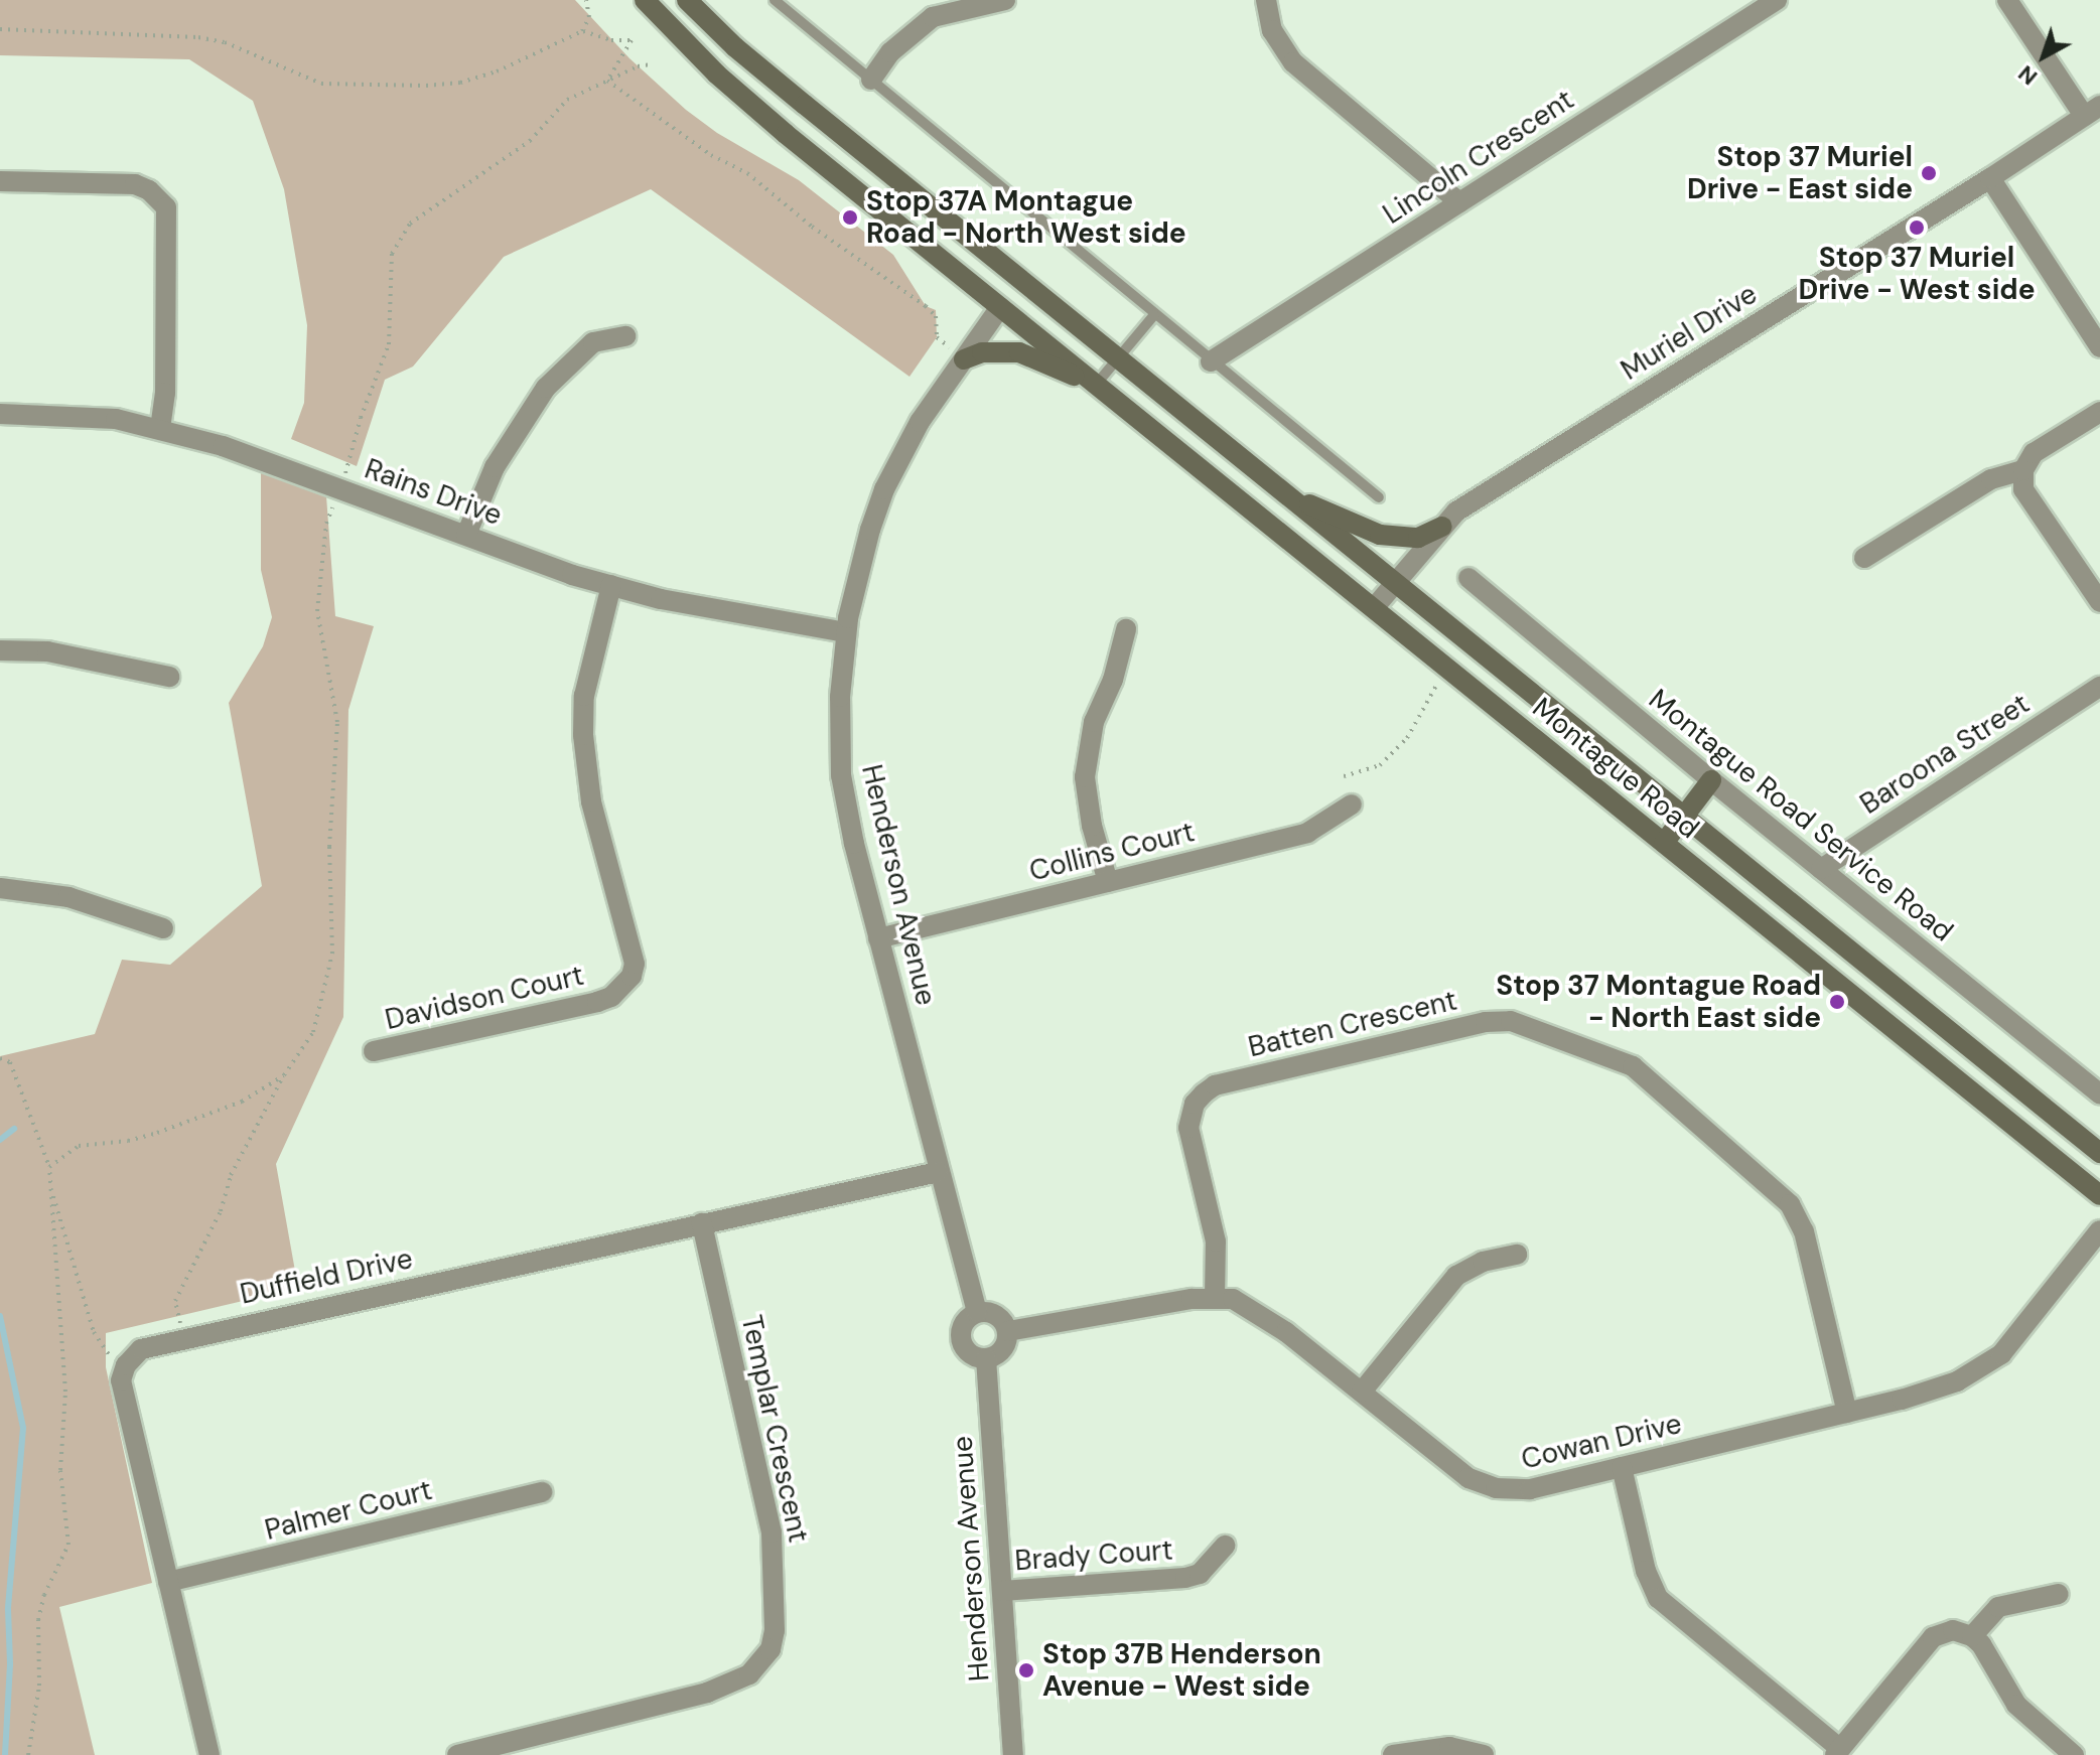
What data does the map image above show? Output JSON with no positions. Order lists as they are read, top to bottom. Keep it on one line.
{"streets":{"main road":["Montague Road"],"street":["Lincoln Crescent","Muriel Drive","Rains Drive","Baroona Street","Montague Road Service Road","Collins Court","Henderson Avenue","Davidson Court","Batten Crescent","Duffield Drive","Templar Crescent","Cowan Drive","Palmer Court","Brady Court"]},"crossings":[["Muriel Drive","Montague Road"],["Rains Drive","Henderson Avenue"],["Rains Drive","Davidson Court"],["Baroona Street","Montague Road Service Road"],["Montague Road","Henderson Avenue"],["Collins Court","Henderson Avenue"],["Henderson Avenue","Duffield Drive"],["Henderson Avenue","Cowan Drive"],["Henderson Avenue","Brady Court"],["Batten Crescent","Cowan Drive"],["Duffield Drive","Templar Crescent"]],"places":["Stop 37 Muriel Drive - East side","Stop 37A Montague Road - North West side","Stop 37 Muriel Drive - West side","Stop 37 Montague Road - North East side","Stop 37B Henderson Avenue - West side"],"north":"bottom left"}
